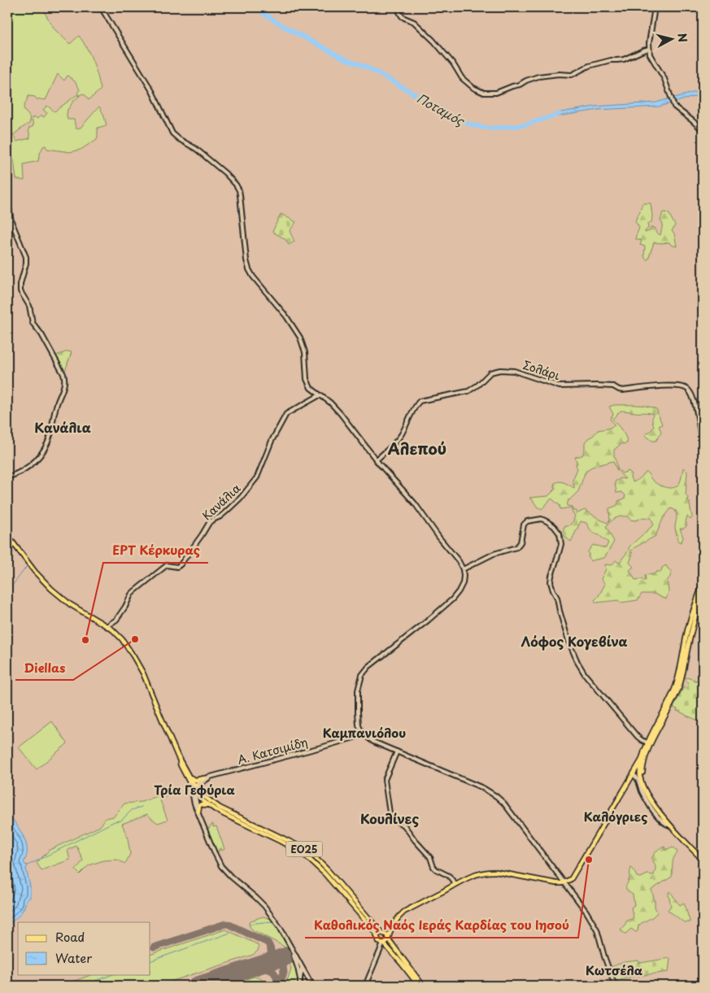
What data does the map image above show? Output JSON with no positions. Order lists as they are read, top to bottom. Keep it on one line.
{"streets":{"main road":["Σολάρι","Κανάλια","Α. Κατσιμίδη","ΕΟ25"]},"crossings":[["Κανάλια","ΕΟ25"],["Α. Κατσιμίδη","ΕΟ25"]],"districts":["Κανάλια","Αλεπού","Λόφος Κογεβίνα","Καμπανιόλου","Τρία Γεφύρια","Καλόγριες","Κουλίνες","Κωτσέλα"],"water":["Ποταμός"],"places":["Diellas","ΕΡΤ Κέρκυρας","Καθολικός Ναός Ιεράς Καρδίας του Ιησού"],"legend":["Road","Water"],"north":"right"}
